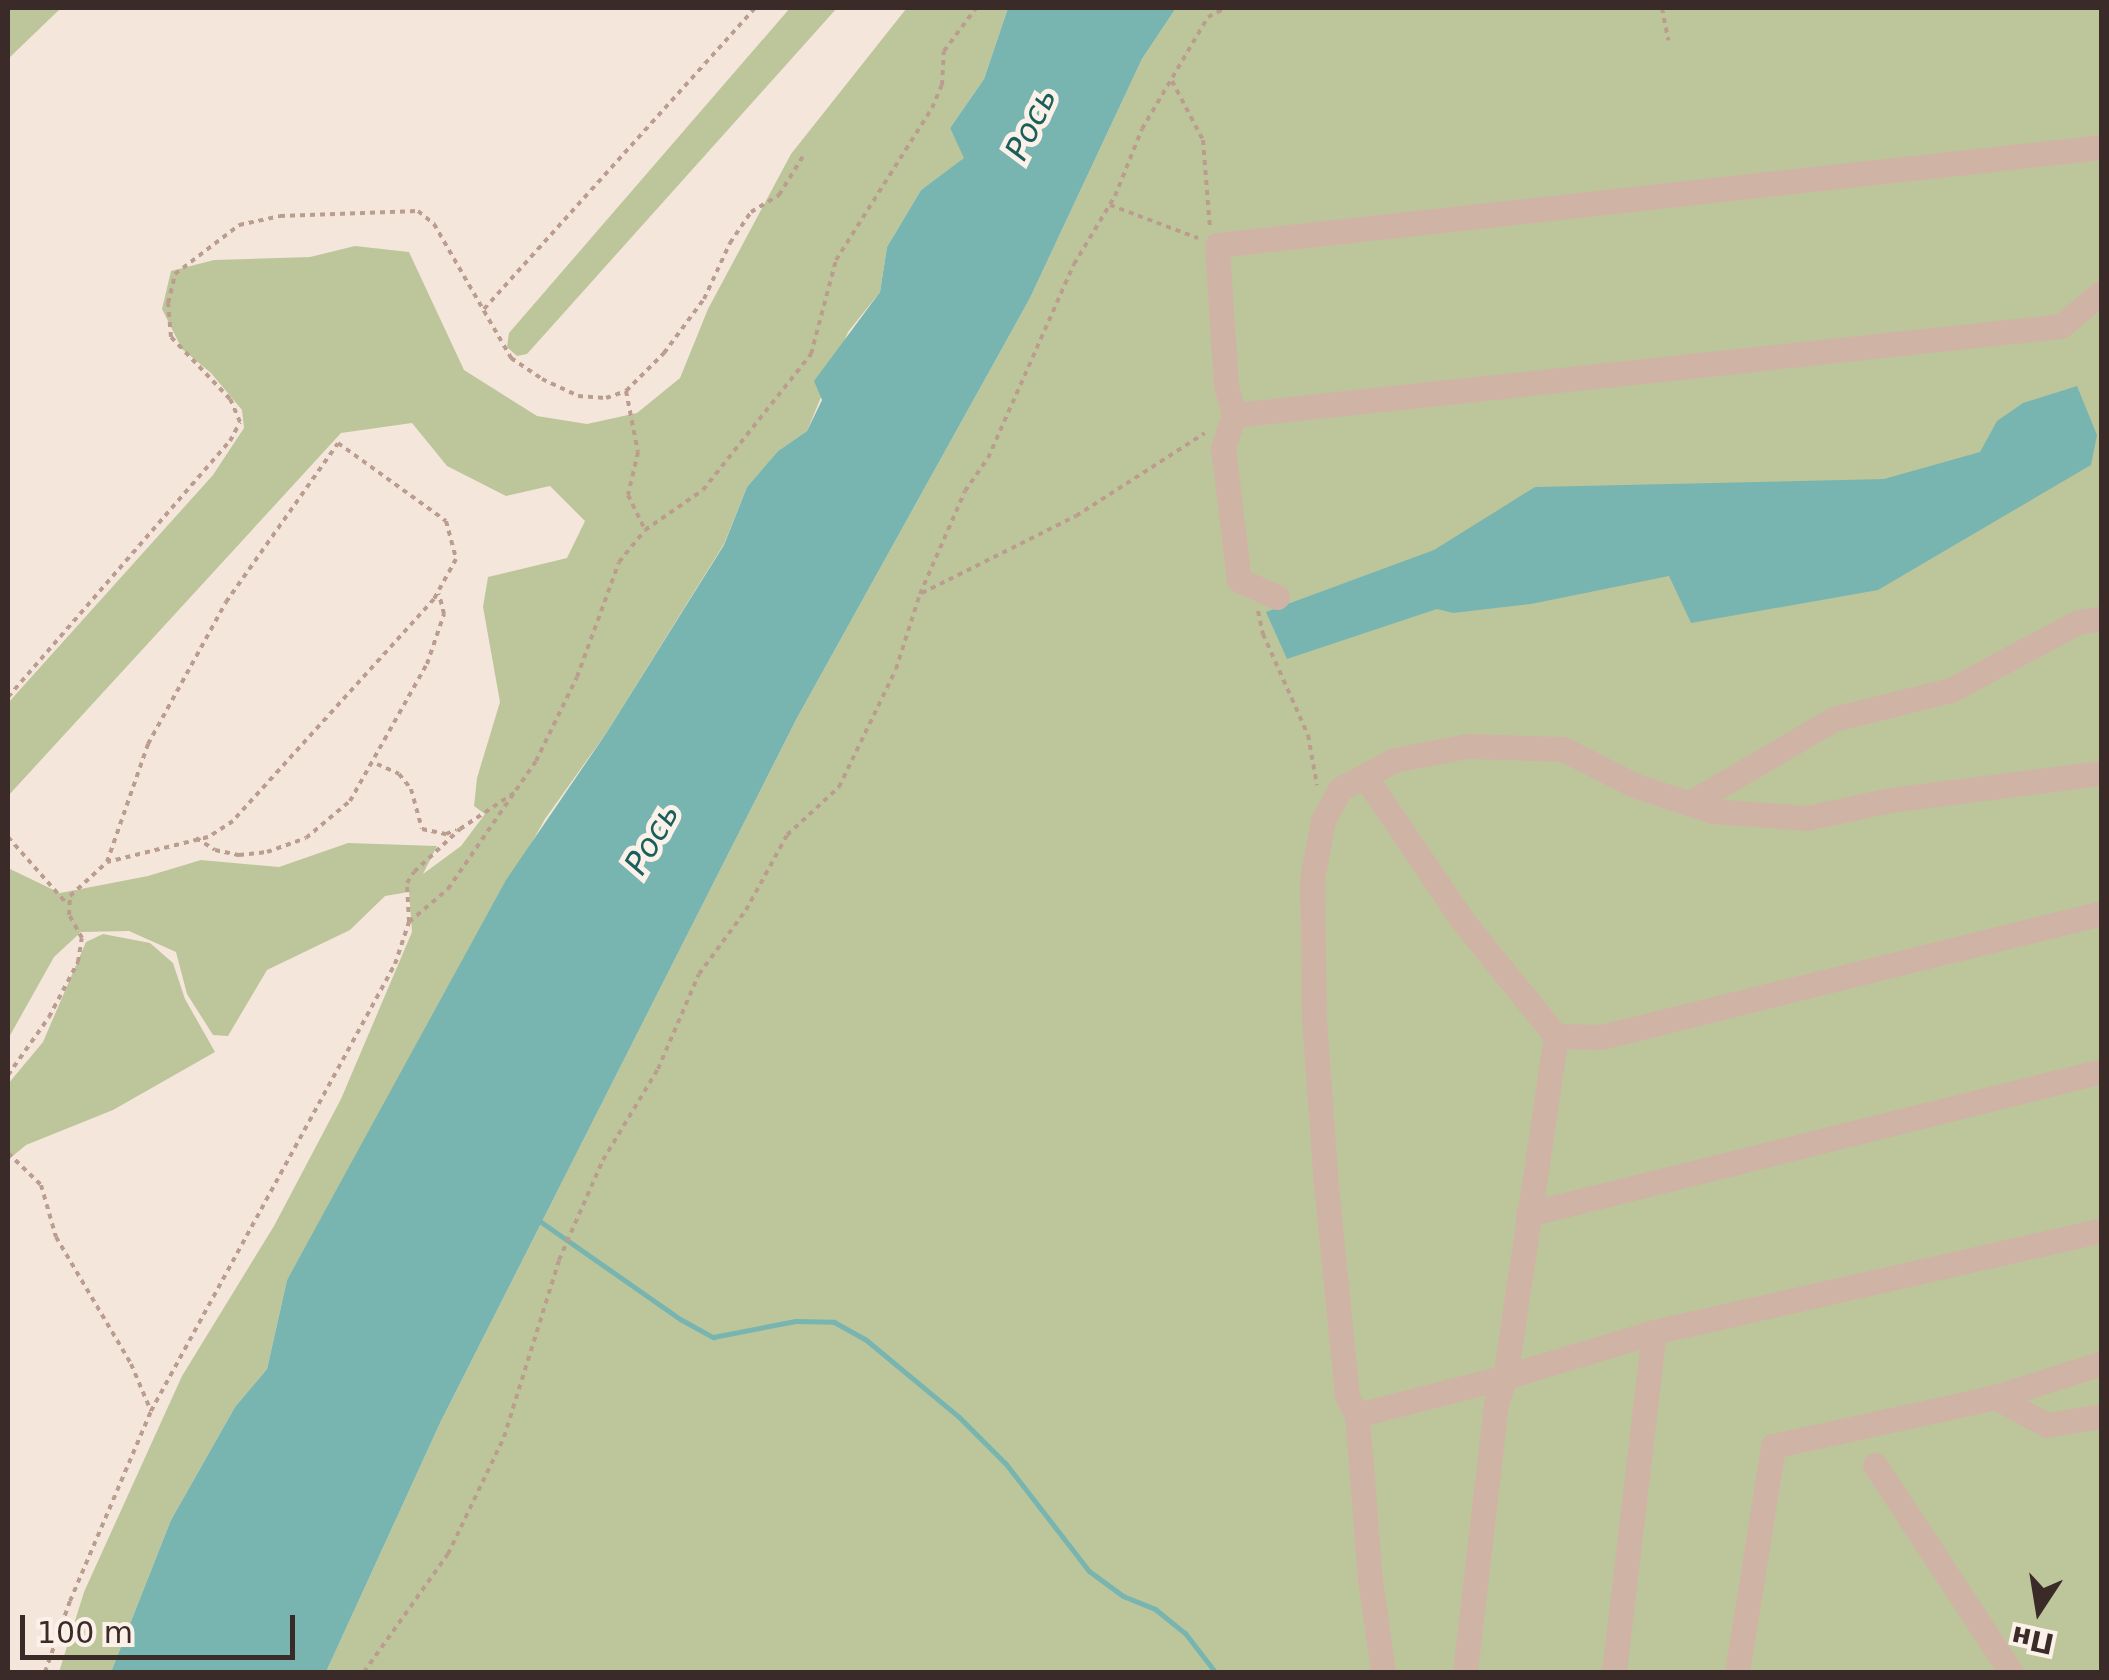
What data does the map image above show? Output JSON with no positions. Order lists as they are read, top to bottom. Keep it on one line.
{"water":["Рось"],"scale_bar":"100 m","north":"bottom"}
